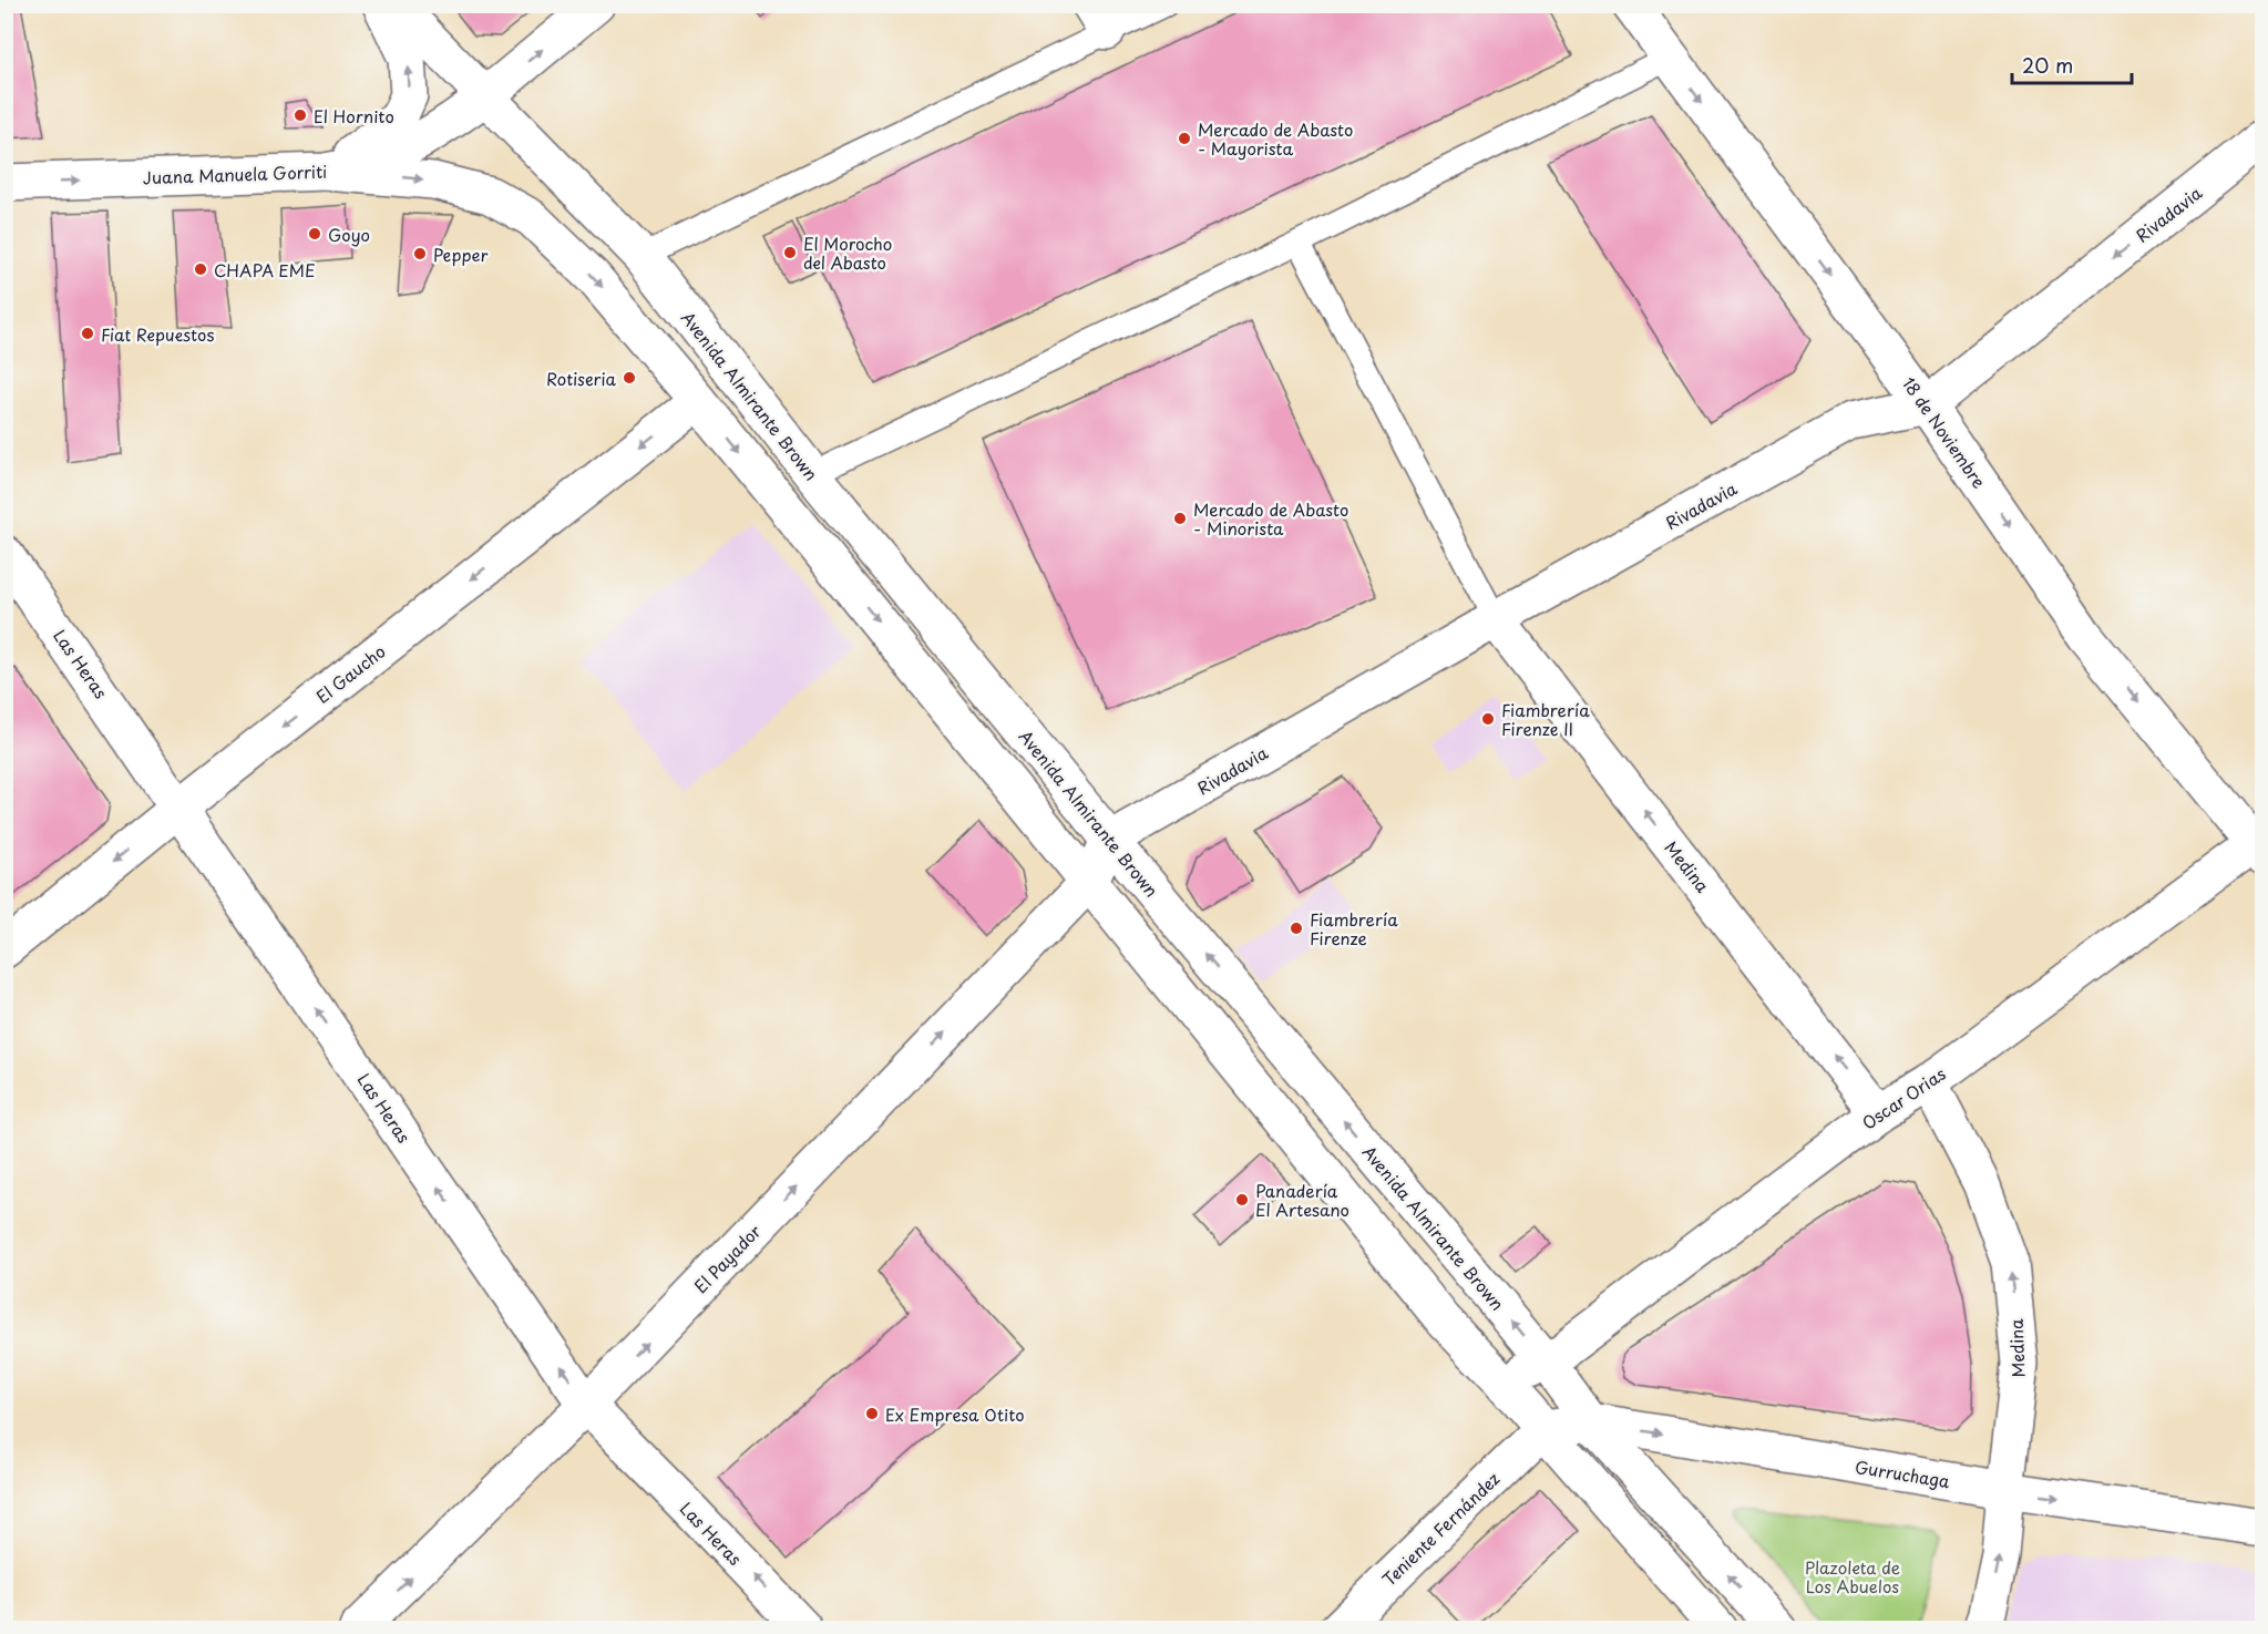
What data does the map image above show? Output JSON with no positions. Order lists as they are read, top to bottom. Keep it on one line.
{"streets":{"street":["Juana Manuela Gorriti","Rivadavia","Avenida Almirante Brown","18 de Noviembre","Las Heras","El Gaucho","Medina","Oscar Orias","El Payador","Gurruchaga","Teniente Fernández"]},"crossings":[["Juana Manuela Gorriti","Avenida Almirante Brown"],["Rivadavia","Avenida Almirante Brown"],["Rivadavia","18 de Noviembre"],["Rivadavia","Medina"],["Rivadavia","El Payador"],["Avenida Almirante Brown","Oscar Orias"],["Avenida Almirante Brown","El Payador"],["Avenida Almirante Brown","Gurruchaga"],["18 de Noviembre","Oscar Orias"],["Las Heras","El Gaucho"],["Las Heras","El Payador"],["Medina","Oscar Orias"],["Medina","Gurruchaga"],["Gurruchaga","Teniente Fernández"]],"one_way":["Juana Manuela Gorriti","18 de Noviembre","Las Heras","El Gaucho","Medina","El Payador","Gurruchaga"],"parks":["Plazoleta de Los Abuelos"],"places":["El Hornito","Mercado de Abasto - Mayorista","Goyo","El Morocho del Abasto","Pepper","CHAPA EME","Fiat Repuestos","Rotiseria","Mercado de Abasto - Minorista","Fiambrería Firenze II","Fiambrería Firenze","Panadería El Artesano","Ex Empresa Otito"],"scale_bar":"20 m"}
